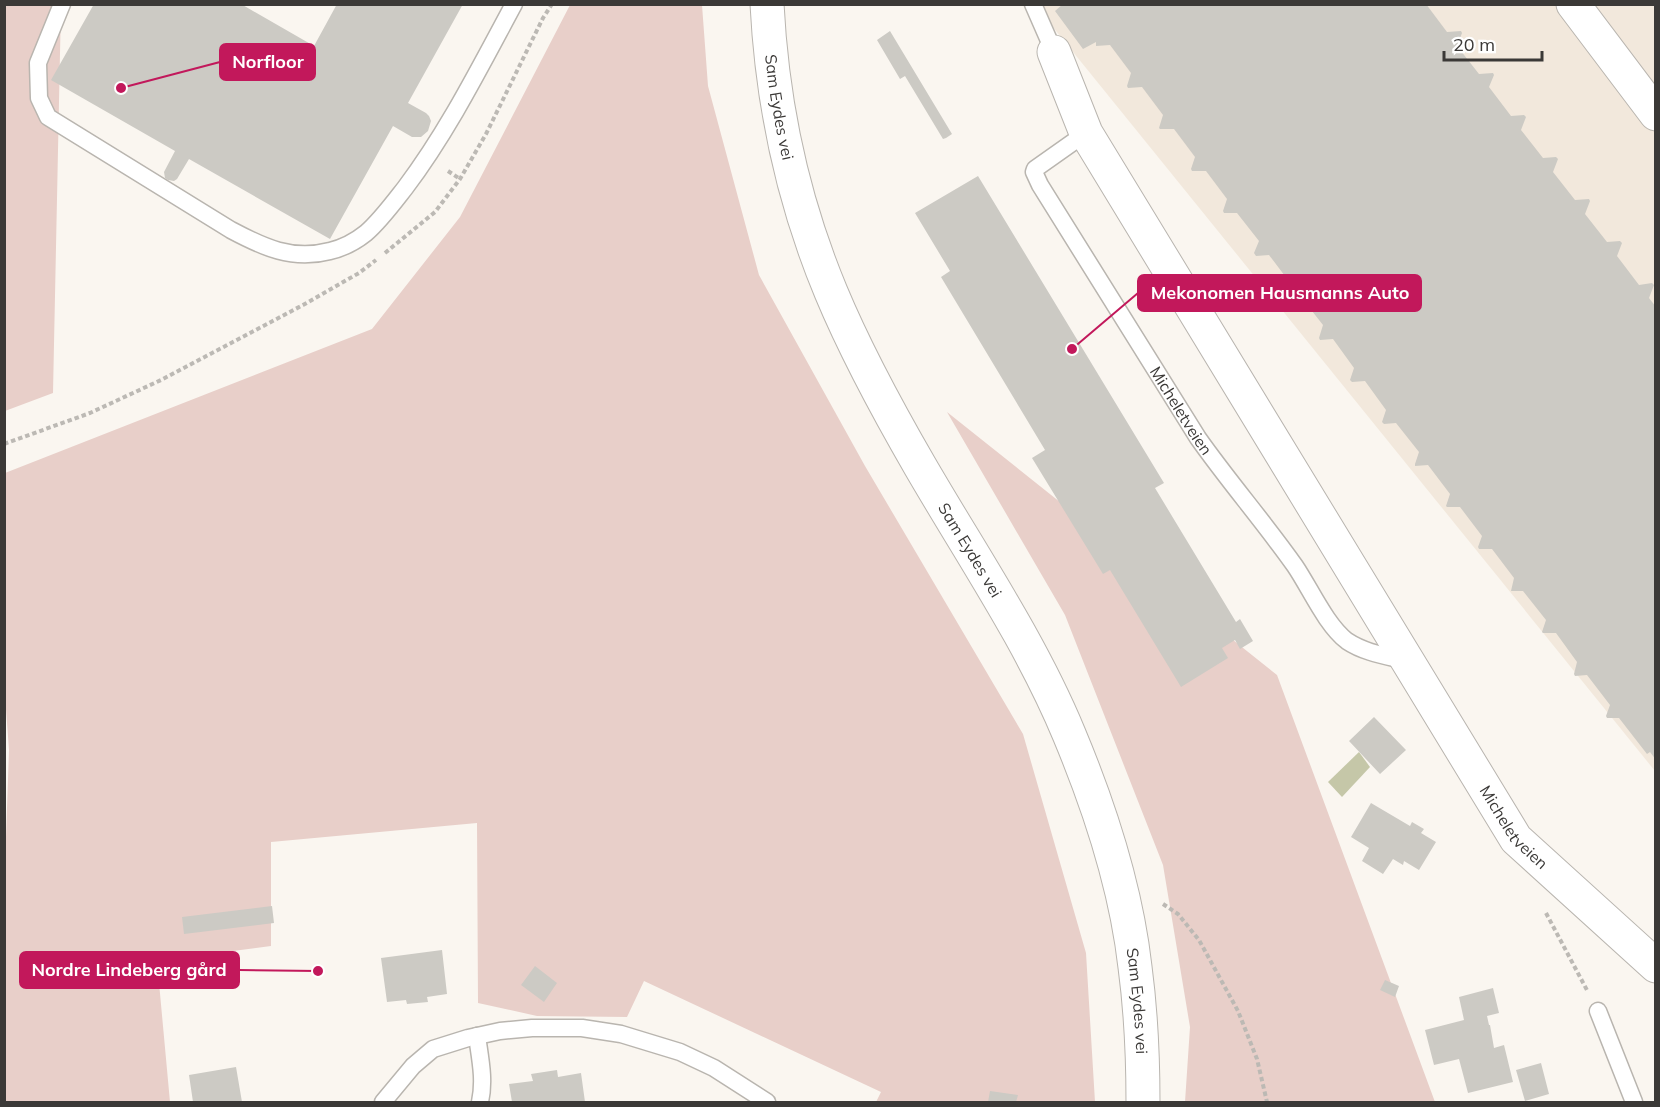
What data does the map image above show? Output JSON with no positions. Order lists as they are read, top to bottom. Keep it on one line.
{"streets":{"main road":["Sam Eydes vei","Micheletveien"]},"places":["Norfloor","Mekonomen Hausmanns Auto","Nordre Lindeberg gård"],"scale_bar":"20 m"}
